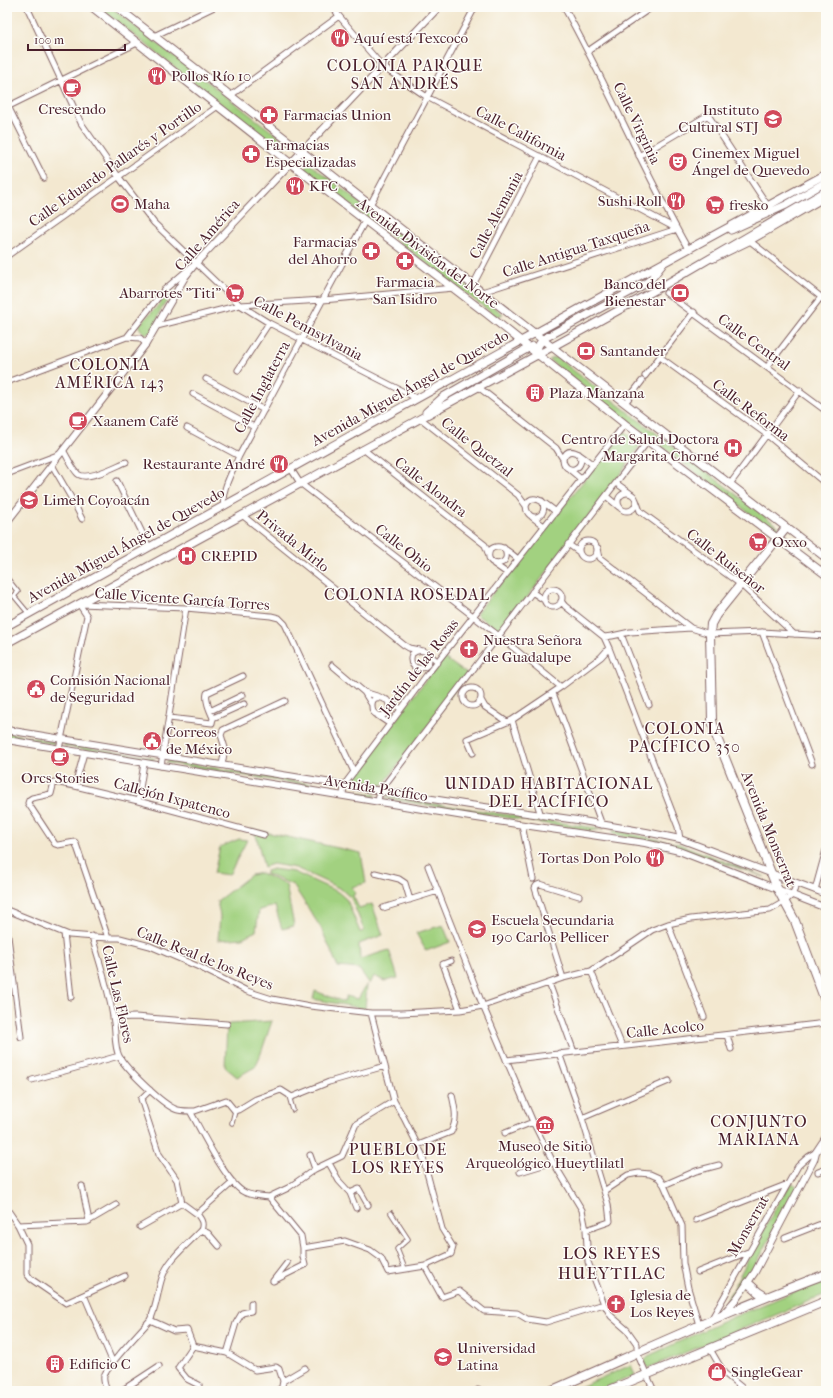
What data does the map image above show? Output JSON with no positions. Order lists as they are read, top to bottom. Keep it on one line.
{"streets":{"main road":["Avenida División del Norte","Avenida Miguel Ángel de Quevedo","Avenida Monserrat"],"street":["Calle Virginia","Calle California","Calle Eduardo Pallarés y Portillo","Calle Alemania","Calle América","Calle Antigua Taxqueña","Calle Pennsylvania","Calle Central","Calle Inglaterra","Calle Reforma","Calle Quetzal","Calle Alondra","Privada Mirlo","Calle Ohio","Calle Ruiseñor","Calle Vicente García Torres","Jardín de las Rosas","Avenida Pacífico","Callejón Ixpatenco","Calle Real de los Reyes","Calle Las Flores","Calle Acolco","Monserrat"]},"crossings":[["Calle Virginia","Calle California"],["Calle Virginia","Calle Antigua Taxqueña"],["Calle Virginia","Avenida Miguel Ángel de Quevedo"],["Calle California","Calle Alemania"],["Calle California","Calle América"],["Calle California","Calle Antigua Taxqueña"],["Calle Eduardo Pallarés y Portillo","Avenida División del Norte"],["Calle Eduardo Pallarés y Portillo","Calle Pennsylvania"],["Calle Alemania","Avenida División del Norte"],["Calle América","Avenida División del Norte"],["Calle América","Calle Pennsylvania"],["Calle Antigua Taxqueña","Avenida División del Norte"],["Avenida División del Norte","Calle Inglaterra"],["Avenida División del Norte","Avenida Miguel Ángel de Quevedo"],["Avenida División del Norte","Jardín de las Rosas"],["Avenida División del Norte","Avenida Monserrat"],["Calle Pennsylvania","Calle Inglaterra"],["Calle Pennsylvania","Avenida Miguel Ángel de Quevedo"],["Calle Inglaterra","Avenida Miguel Ángel de Quevedo"],["Avenida Miguel Ángel de Quevedo","Calle Quetzal"],["Avenida Miguel Ángel de Quevedo","Calle Alondra"],["Avenida Miguel Ángel de Quevedo","Privada Mirlo"],["Avenida Miguel Ángel de Quevedo","Calle Ohio"],["Avenida Miguel Ángel de Quevedo","Calle Vicente García Torres"],["Calle Ohio","Jardín de las Rosas"],["Calle Ruiseñor","Avenida Monserrat"],["Calle Vicente García Torres","Jardín de las Rosas"],["Jardín de las Rosas","Avenida Pacífico"],["Avenida Pacífico","Avenida Monserrat"],["Avenida Pacífico","Calle Real de los Reyes"],["Callejón Ixpatenco","Calle Real de los Reyes"],["Avenida Monserrat","Calle Real de los Reyes"],["Calle Real de los Reyes","Calle Las Flores"]],"districts":["COLONIA PARQUE SAN ANDRÉS","COLONIA AMÉRICA 143","COLONIA ROSEDAL","COLONIA PACÍFICO 350","UNIDAD HABITACIONAL DEL PACÍFICO","CONJUNTO MARIANA","PUEBLO DE LOS REYES","LOS REYES HUEYTILAC"],"places":{"restaurant":["Aquí está Texcoco","Pollos Río 10","KFC","Sushi Roll","Restaurante André","Tortas Don Polo"],"cafe":["Crescendo","Xaanem Café","Orcs Stories"],"pharmacy":["Farmacias Union","Farmacias Especializadas","Farmacias del Ahorro","Farmacia San Isidro"],"school or university":["Instituto Cultural STJ","Limeh Coyoacán","Escuela Secundaria 190 Carlos Pellicer","Universidad Latina"],"theatre":["Cinemex Miguel Ángel de Quevedo"],"sports":["Maha"],"supermarket":["fresko","Abarrotes \"Titi\"","Oxxo"],"bank":["Banco del Bienestar","Santander"],"building":["Plaza Manzana","Edificio C"],"hospital":["Centro de Salud Doctora Margarita Chorné","CREPID"],"church":["Nuestra Señora de Guadalupe","Iglesia de Los Reyes"],"public building":["Comisión Nacional de Seguridad","Correos de México"],"museum":["Museo de Sitio Arqueológico Hueytlilatl"],"shop":["SingleGear"]},"scale_bar":"100 m"}
